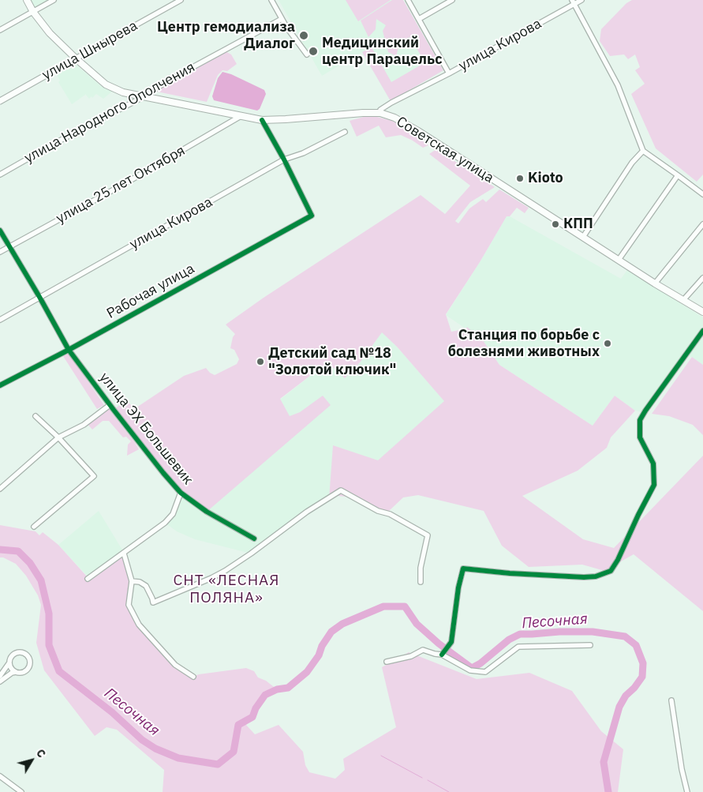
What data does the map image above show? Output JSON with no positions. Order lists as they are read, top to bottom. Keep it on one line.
{"streets":{"main road":["Советская улица"],"street":["улица Кирова","улица Шнырева","улица Народного Ополчения","улица 25 лет Октября","Рабочая улица","улица ЭХ Большевик"]},"crossings":[["улица Кирова","Советская улица"],["улица Кирова","Рабочая улица"],["улица Кирова","улица ЭХ Большевик"],["улица Шнырева","Советская улица"],["улица Народного Ополчения","Советская улица"],["Советская улица","улица 25 лет Октября"],["улица 25 лет Октября","улица ЭХ Большевик"],["Рабочая улица","улица ЭХ Большевик"]],"districts":["СНТ «ЛЕСНАЯ ПОЛЯНА»"],"water":["Песочная"],"places":["Центр гемодиализа Диалог","Медицинский центр Парацельс","Kioto","КПП","Станция по борьбе с болезнями животных","Детский сад №18 \"Золотой ключик\""],"north":"top right"}
